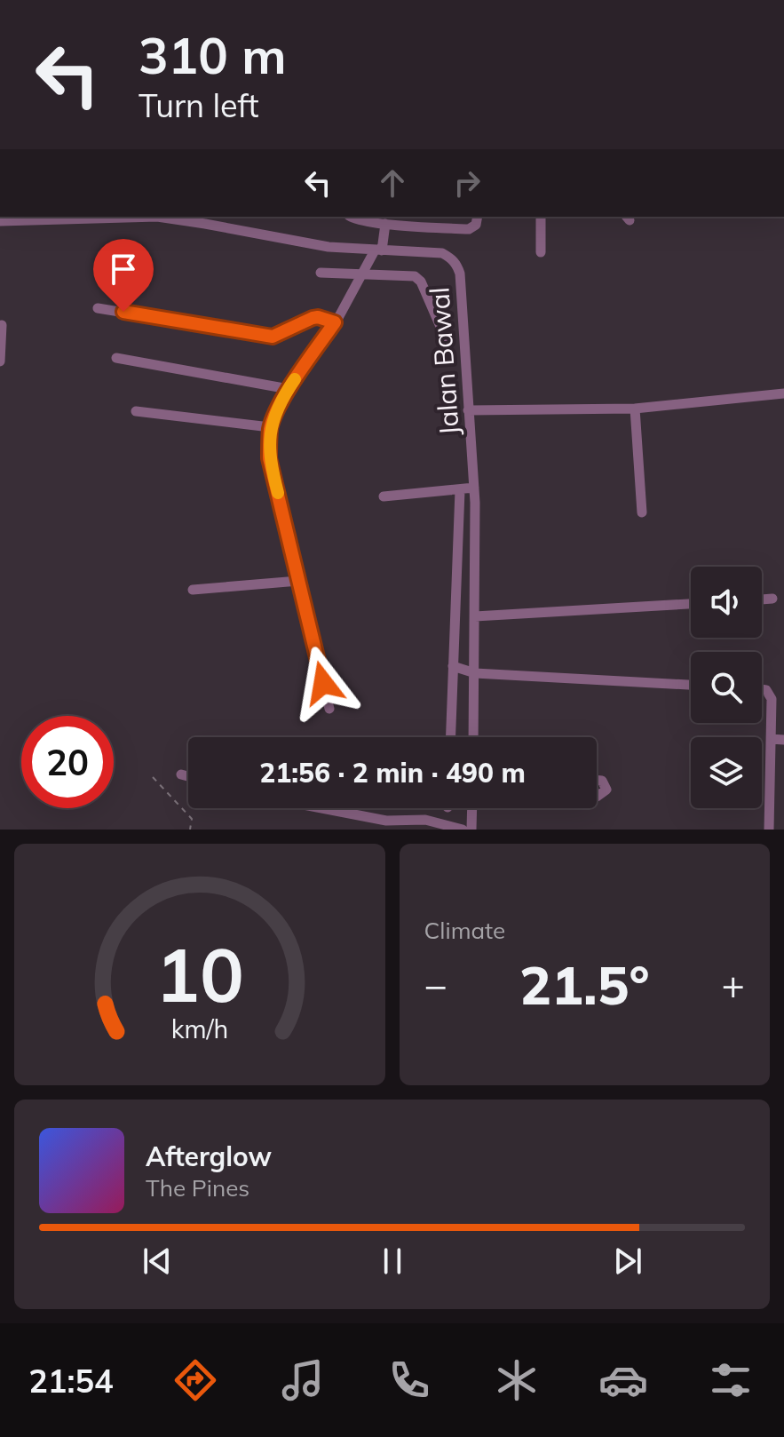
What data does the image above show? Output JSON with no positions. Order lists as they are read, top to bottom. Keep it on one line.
{"streets":{"street":["Jalan Bawal"]},"page":{"turn":["310 m","Turn left"],"limit":"20","trip":"21:56 · 2 min · 490 m","tile":"Climate","heat":["−","21.5°","+"],"song":["Afterglow","The Pines"],"tabs":"21:54","gauge":["10","km/h"]}}
